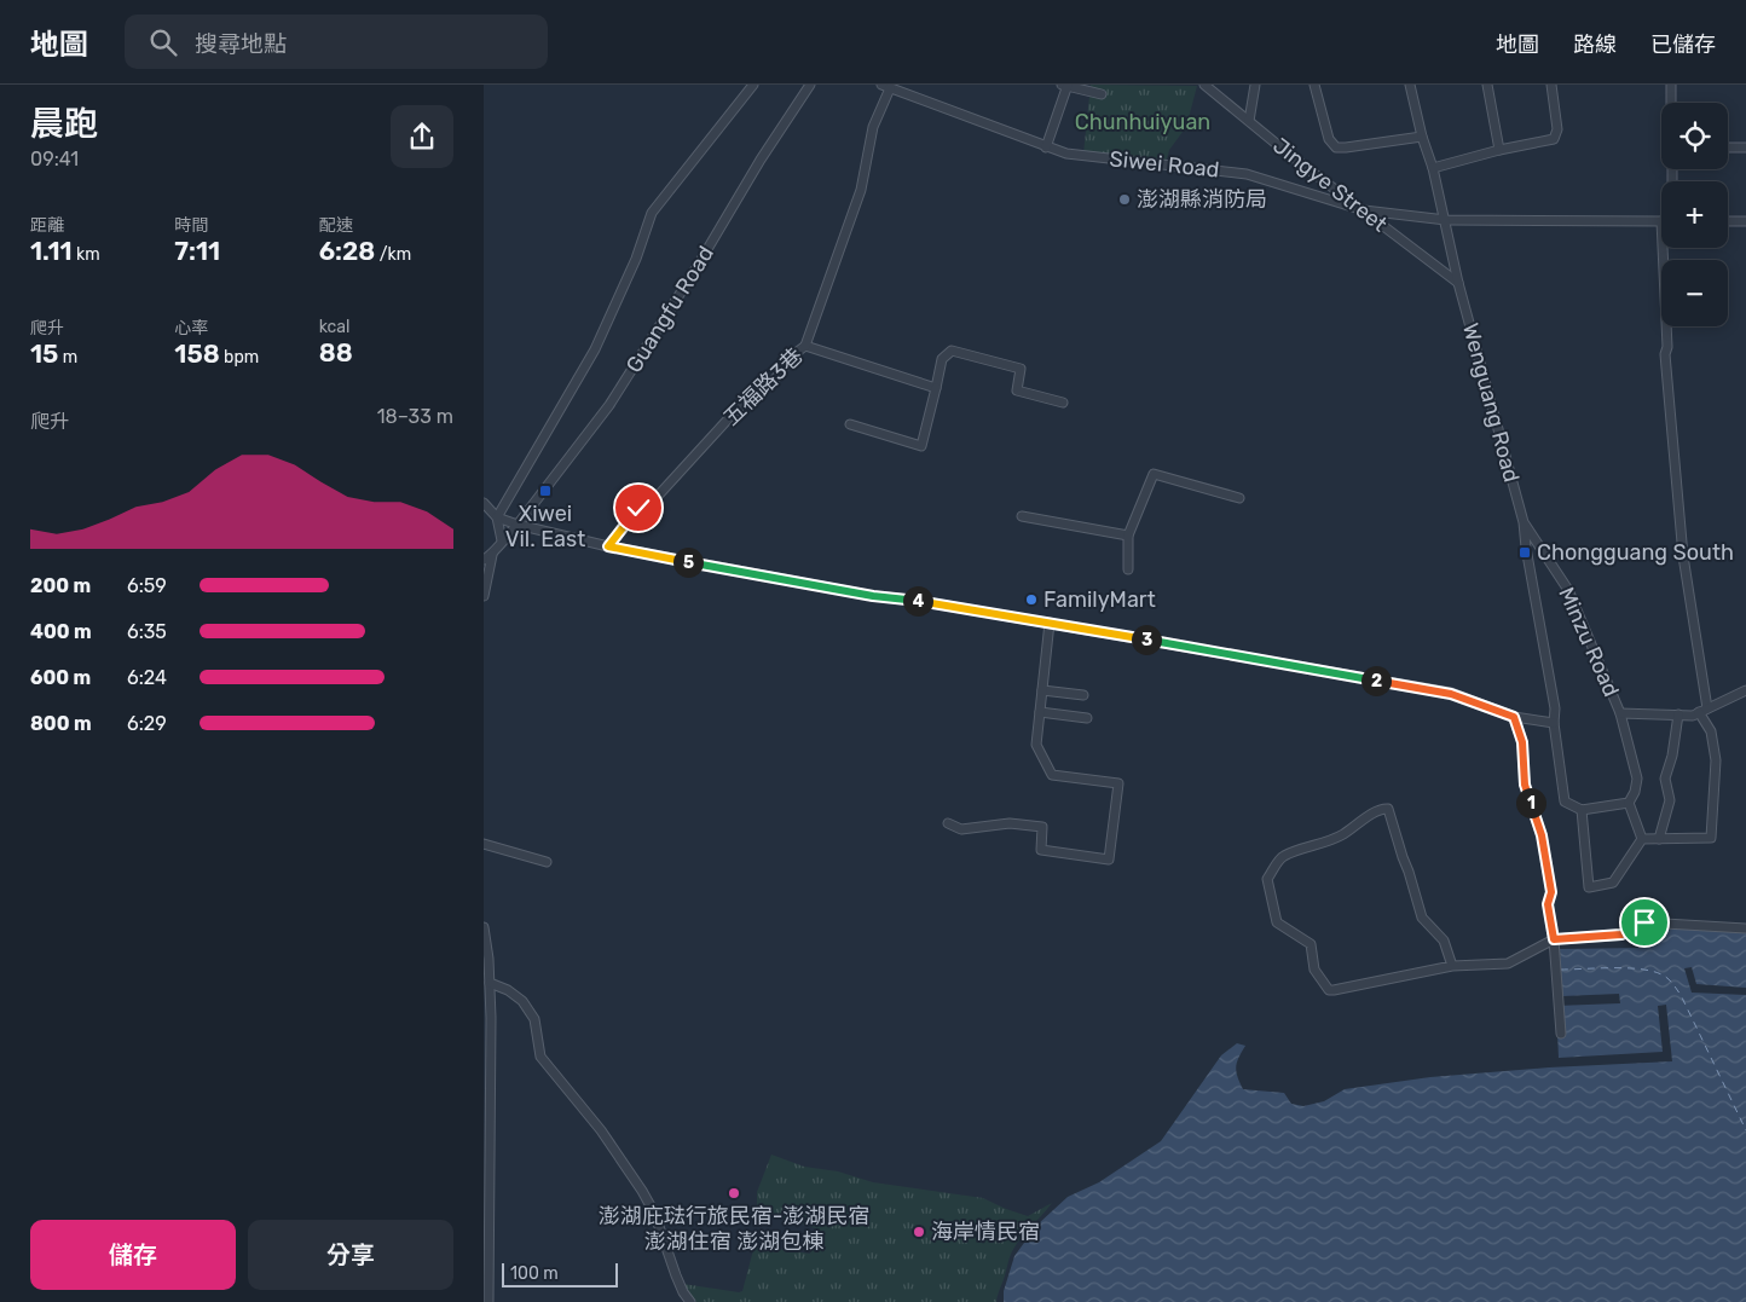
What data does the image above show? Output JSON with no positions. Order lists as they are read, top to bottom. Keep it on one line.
{"streets":{"street":["Siwei Road","Jingye Street","Guangfu Road","五福路3巷","Wenguang Road","Minzu Road"]},"crossings":[["Siwei Road","Jingye Street"],["Siwei Road","五福路3巷"],["Siwei Road","Wenguang Road"],["Jingye Street","Wenguang Road"],["Wenguang Road","Minzu Road"]],"parks":["Chunhuiyuan"],"places":{"other":["澎湖縣消防局","FamilyMart","澎湖庇琺行旅民宿-澎湖民宿 澎湖住宿 澎湖包棟","海岸情民宿"],"transit":["Xiwei Vil. East","Chongguang South"]},"scale_bar":"100 m","page":{"header":"地圖","search":"搜尋地點","nav":["地圖","路線","已儲存"],"heading":["晨跑","09:41"],"map_buttons":["+","−"],"stats":[["距離","1.11 km"],["時間","7:11"],["配速","6:28 /km"],["爬升","15 m"],["心率","158 bpm"],["kcal","88"]],"chart":["爬升","18–33 m"],"pins":["5","4","3","2","1"],"list":[{"name":"200 m","note":"6:59"},{"name":"400 m","note":"6:35"},{"name":"600 m","note":"6:24"},{"name":"800 m","note":"6:29"}],"buttons":["儲存","分享"],"scale":"100 m"}}
